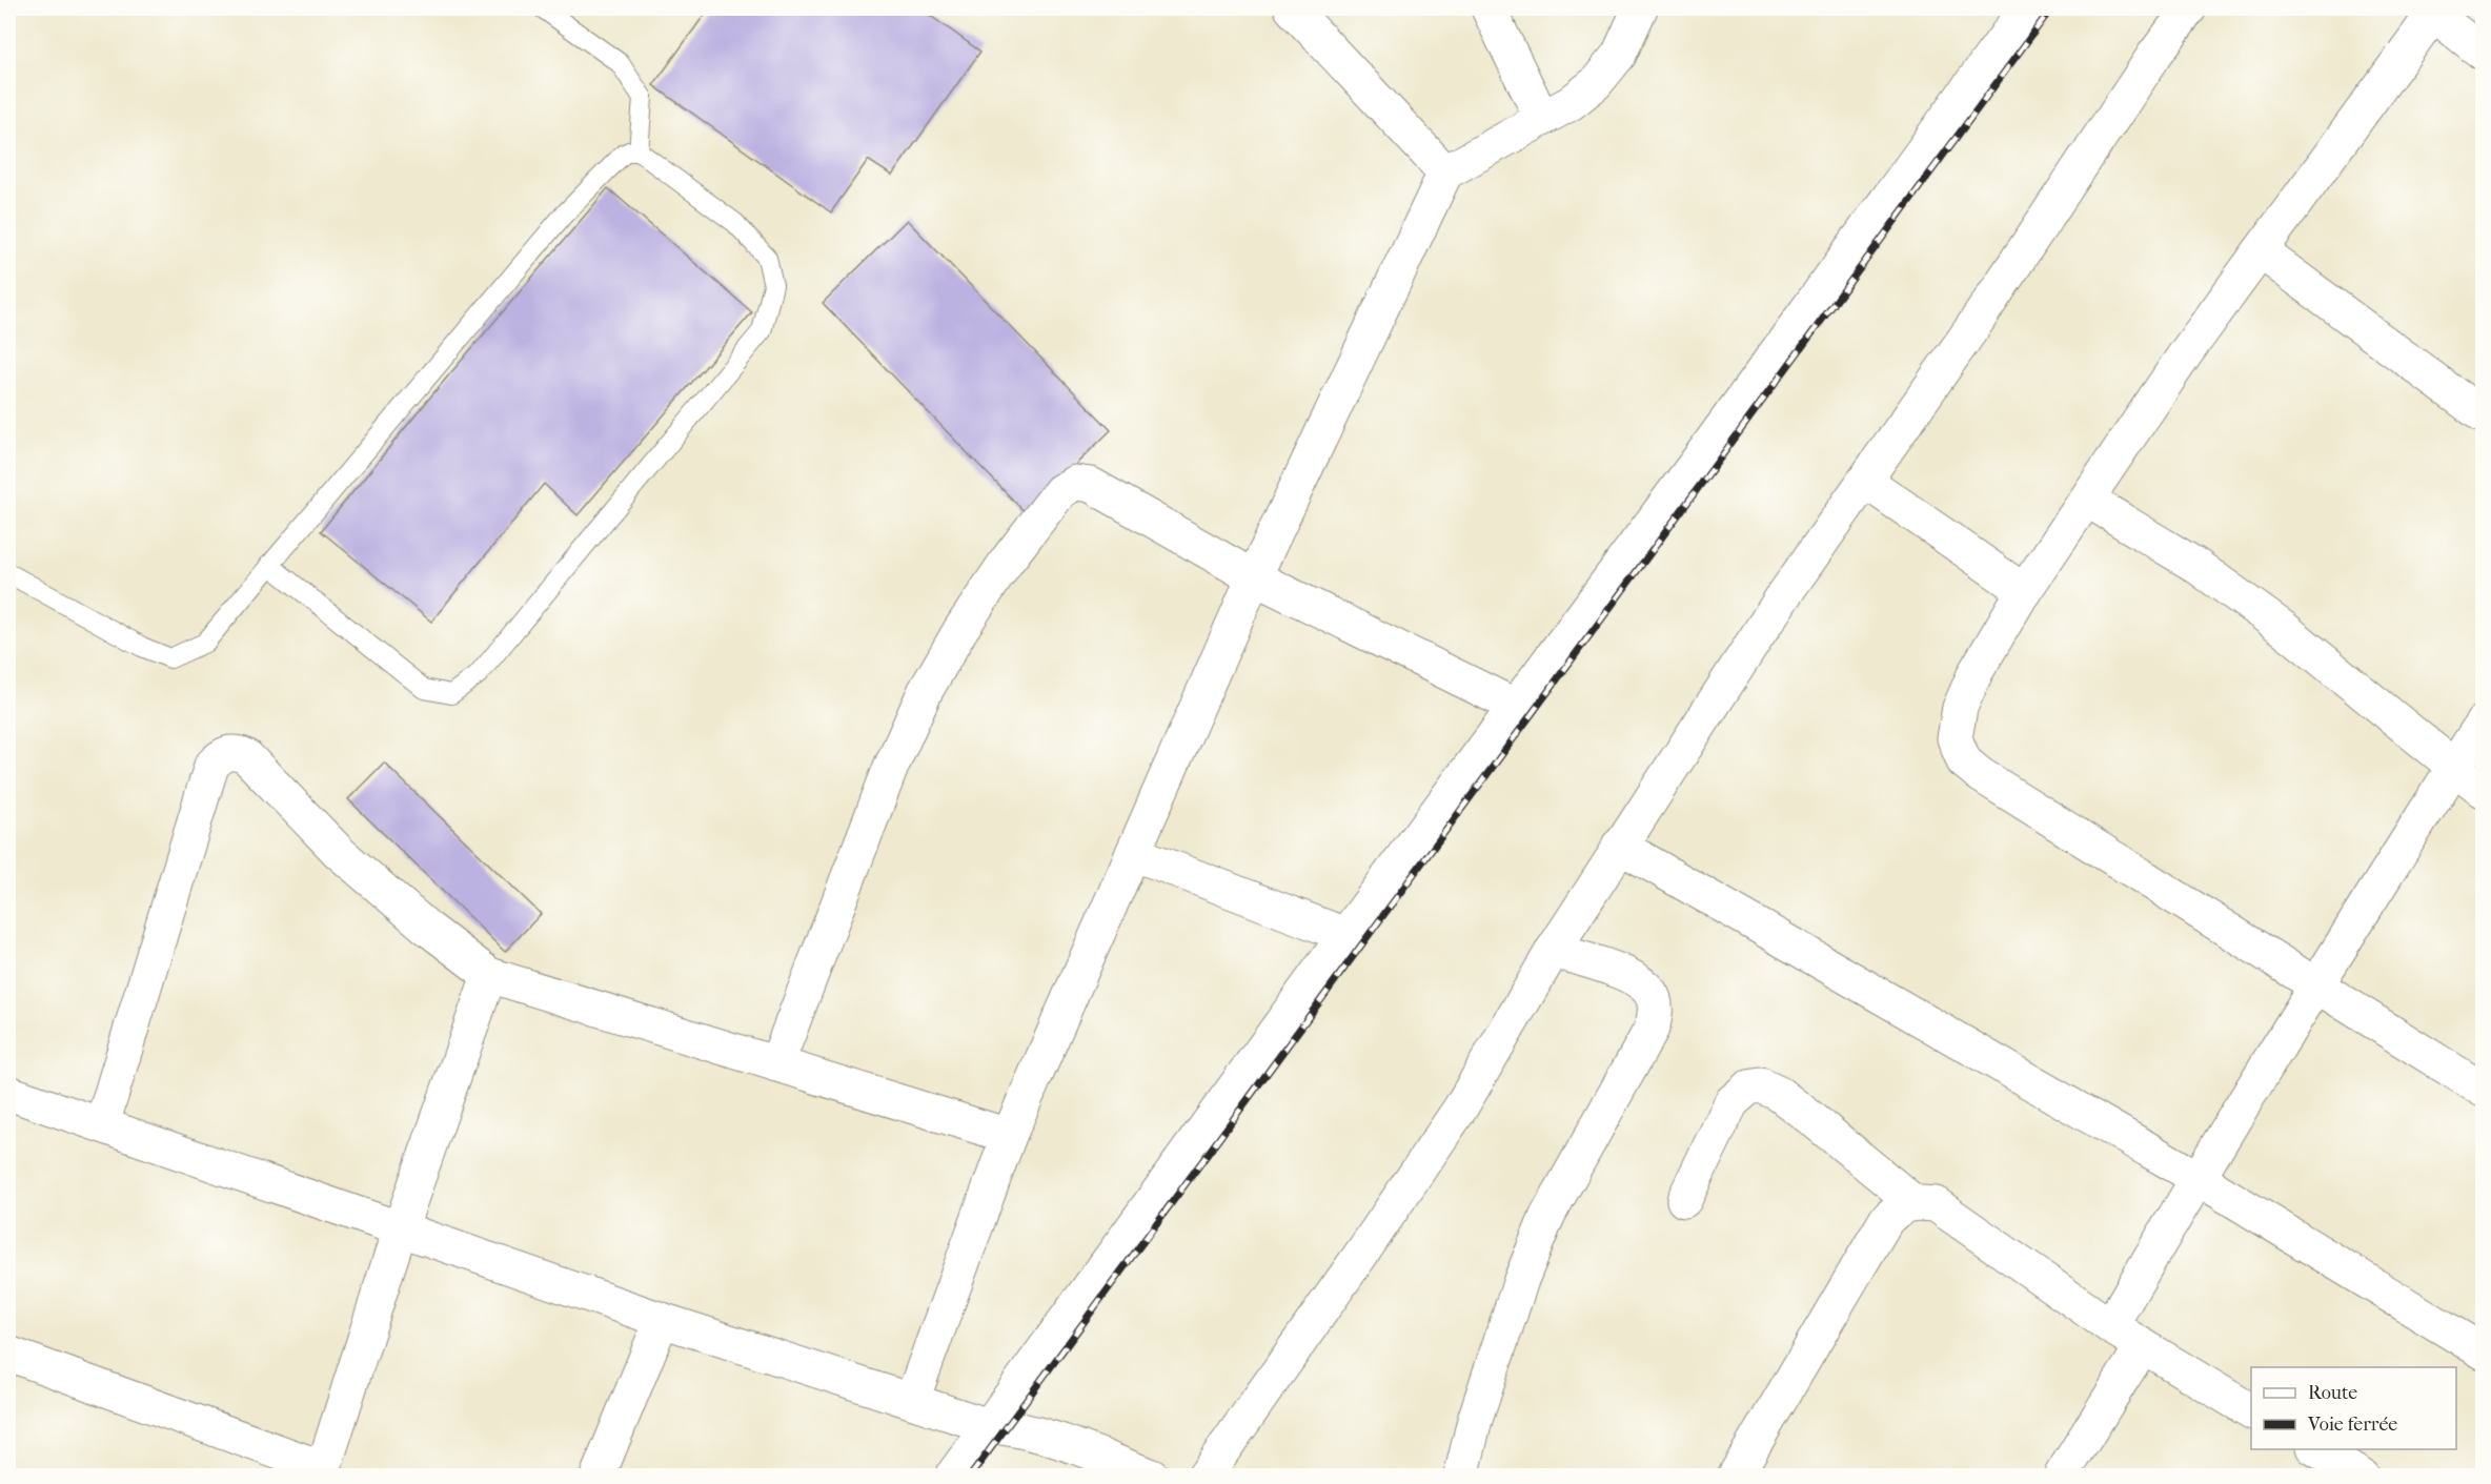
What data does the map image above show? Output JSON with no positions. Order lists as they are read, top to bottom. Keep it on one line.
{"legend":["Route","Voie ferrée"]}
